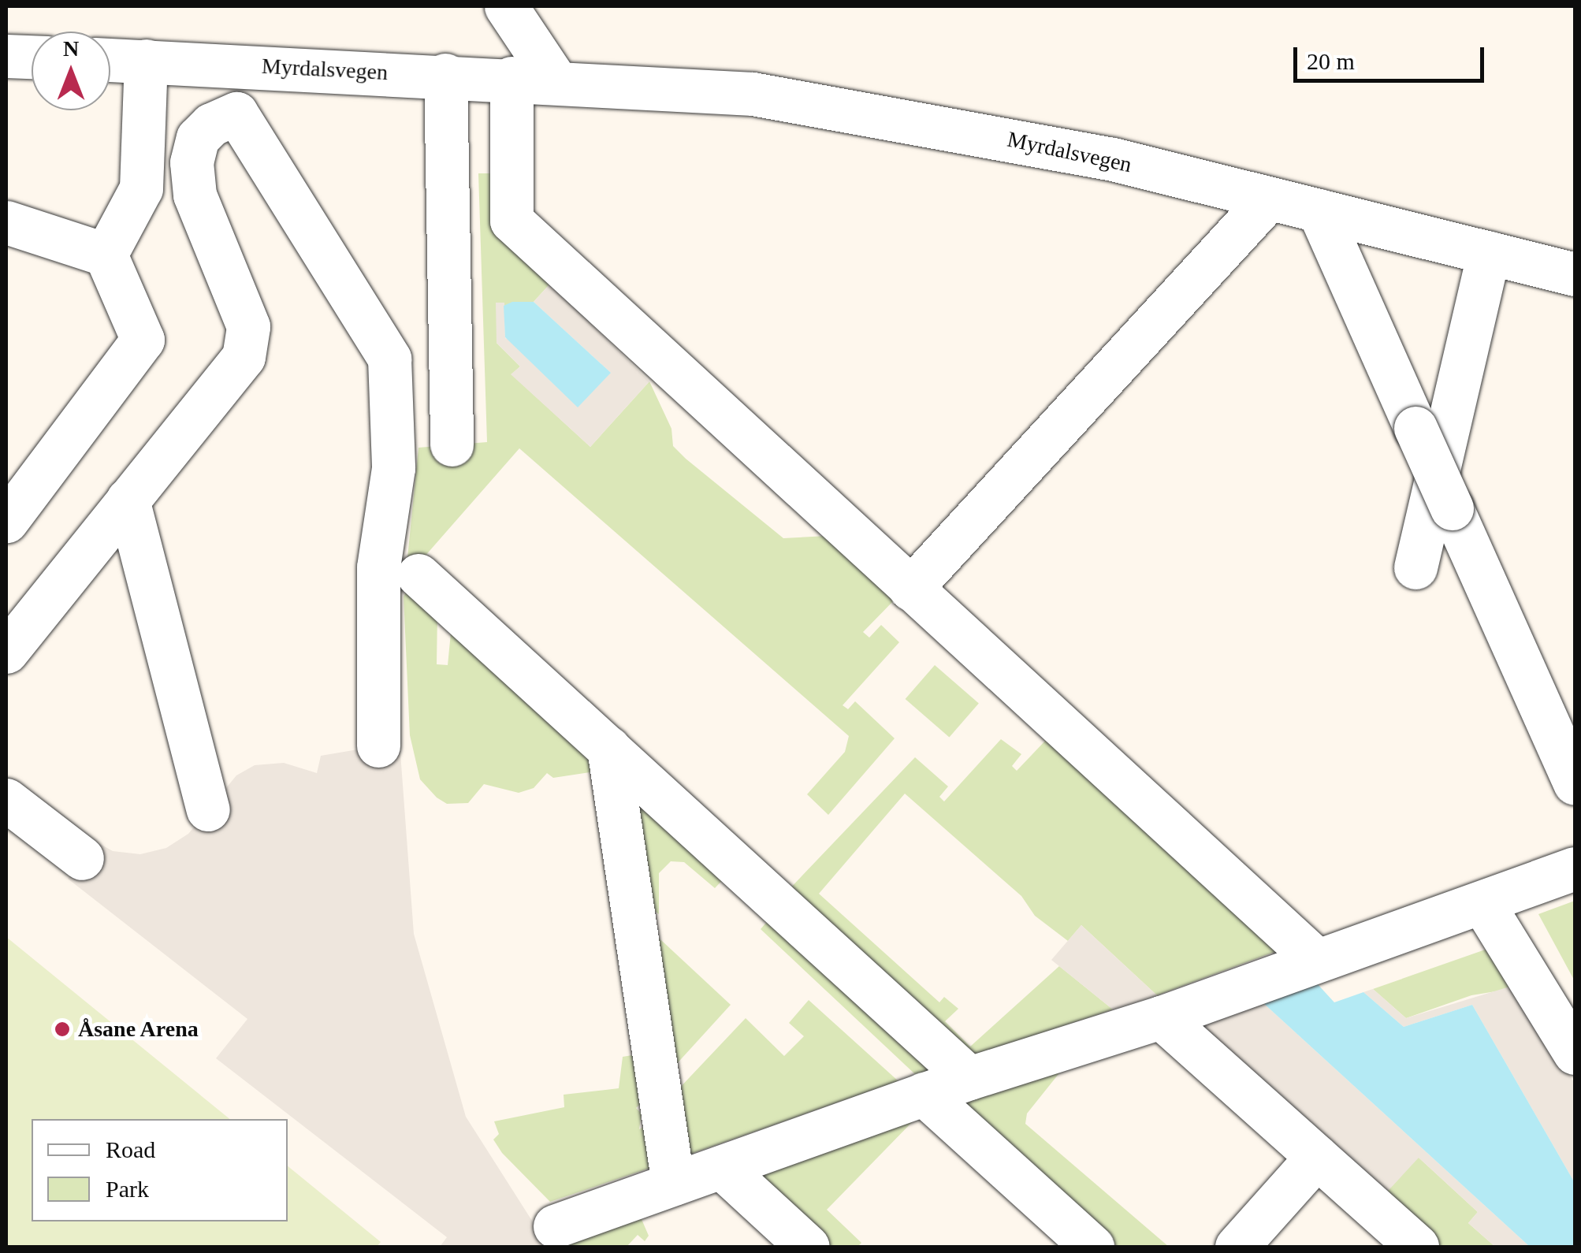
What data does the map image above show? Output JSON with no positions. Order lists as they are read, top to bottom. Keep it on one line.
{"streets":{"street":["Myrdalsvegen"]},"places":["Åsane Arena"],"legend":["Road","Park"],"scale_bar":"20 m","north":"top"}
